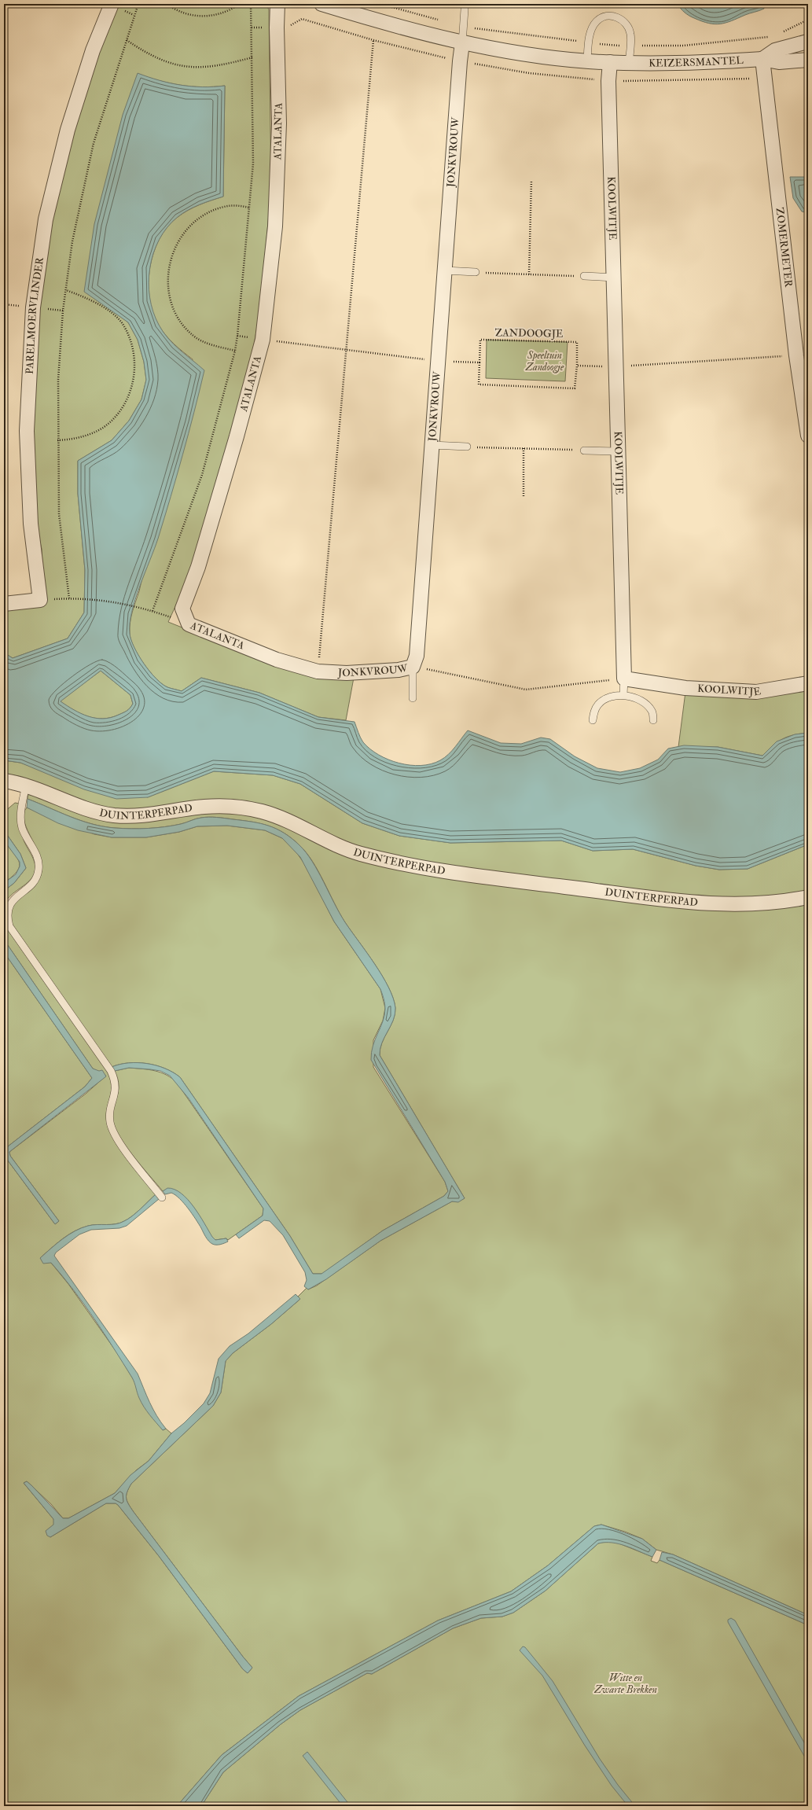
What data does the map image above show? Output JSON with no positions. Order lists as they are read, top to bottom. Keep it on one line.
{"streets":{"street":["KEIZERSMANTEL","ATALANTA","JONKVROUW","KOOLWITJE","ZOMERMETER","PARELMOERVLINDER","DUINTERPERPAD"],"path":["ZANDOOGJE"]},"crossings":[["KEIZERSMANTEL","JONKVROUW"],["KEIZERSMANTEL","KOOLWITJE"],["KEIZERSMANTEL","ZOMERMETER"],["ATALANTA","JONKVROUW"]],"parks":["Speeltuin Zandoogje","Witte en Zwarte Brekken"]}
